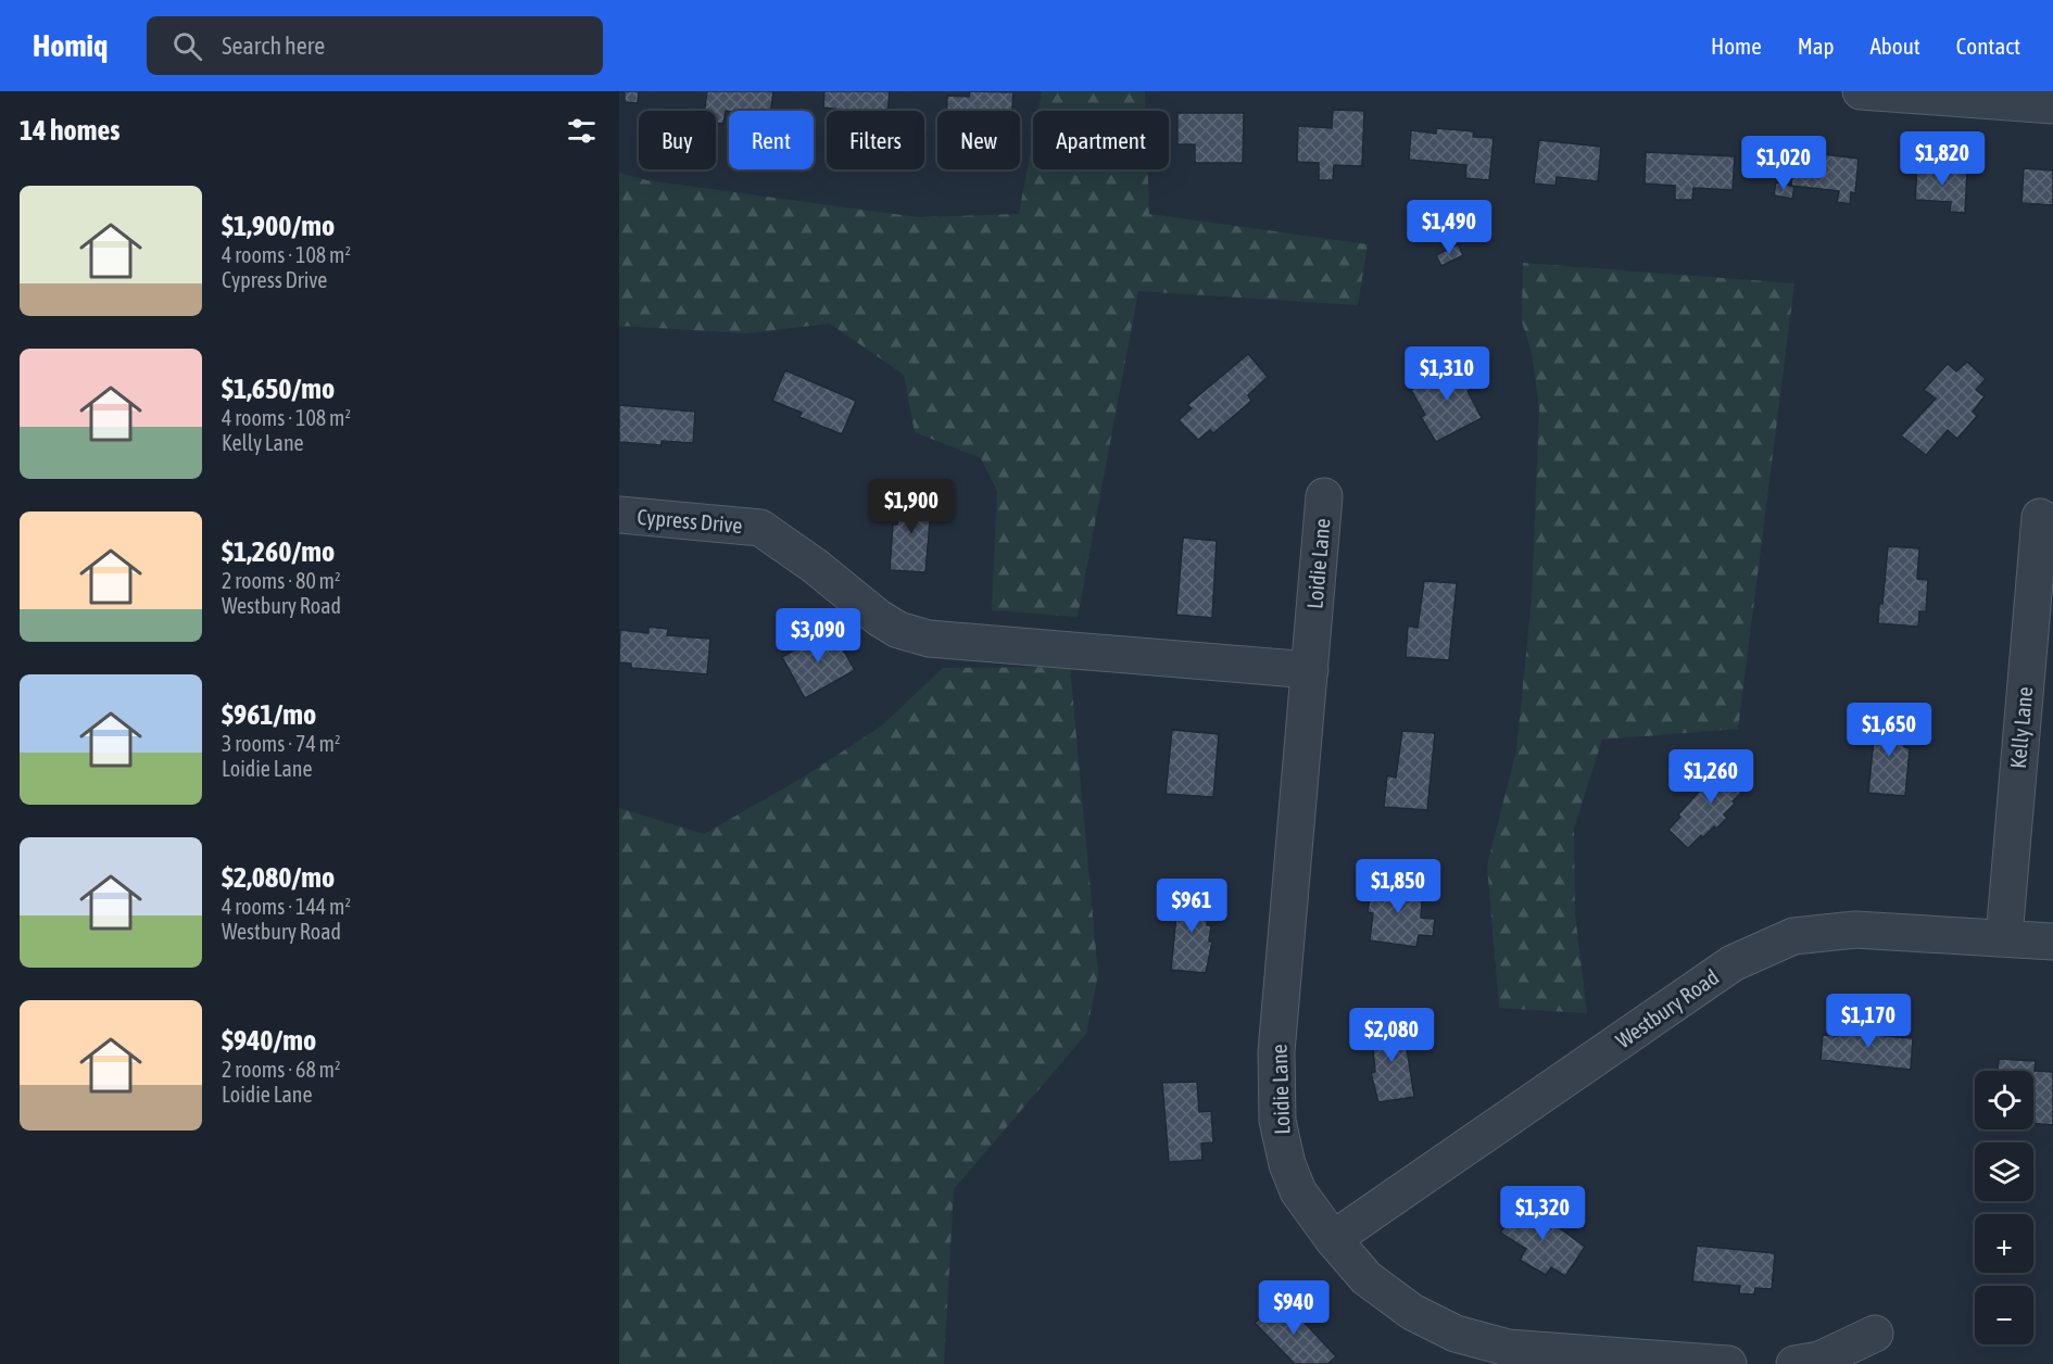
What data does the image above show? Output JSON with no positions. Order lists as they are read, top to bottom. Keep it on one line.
{"streets":{"street":["Cypress Drive","Loidie Lane","Kelly Lane","Westbury Road"]},"crossings":[["Cypress Drive","Loidie Lane"],["Loidie Lane","Westbury Road"],["Kelly Lane","Westbury Road"]],"page":{"header":"Homiq","search":"Search here","nav":["Home","Map","About","Contact"],"heading":"14 homes","chip":["Buy","Rent","Filters","New","Apartment"],"price":["$1,820","$1,020","$1,490","$1,310","$1,900","$3,090","$1,650","$1,260","$1,850","$961","$1,170","$2,080","$1,320","$940"],"list":[{"name":"$1,900/mo","note":"4 rooms · 108 m² · Cypress Drive"},{"name":"$1,650/mo","note":"4 rooms · 108 m² · Kelly Lane"},{"name":"$1,260/mo","note":"2 rooms · 80 m² · Westbury Road"},{"name":"$961/mo","note":"3 rooms · 74 m² · Loidie Lane"},{"name":"$2,080/mo","note":"4 rooms · 144 m² · Westbury Road"},{"name":"$940/mo","note":"2 rooms · 68 m² · Loidie Lane"}],"map_buttons":["+","−"]}}
